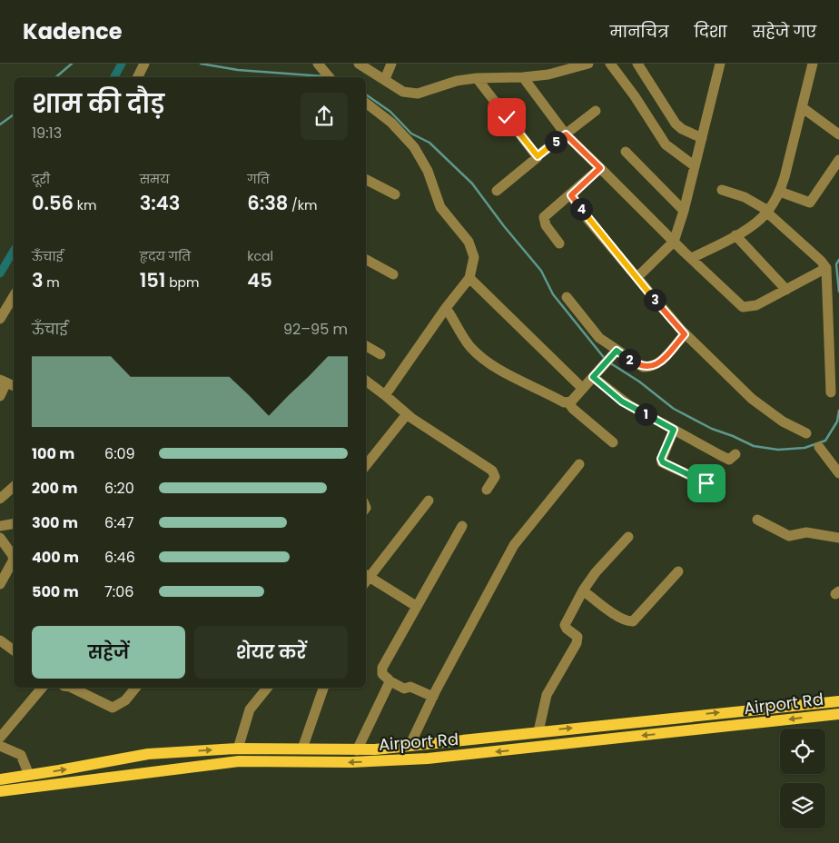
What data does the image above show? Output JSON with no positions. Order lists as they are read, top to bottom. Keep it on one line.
{"streets":{"main road":["Airport Rd"]},"page":{"header":"Kadence","nav":["मानचित्र","दिशा","सहेजे गए"],"heading":["शाम की दौड़","19:13"],"pins":["5","4","3","2","1"],"stats":[["दूरी","0.56 km"],["समय","3:43"],["गति","6:38 /km"],["ऊँचाई","3 m"],["हृदय गति","151 bpm"],["kcal","45"]],"chart":["ऊँचाई","92–95 m"],"list":[{"name":"100 m","note":"6:09"},{"name":"200 m","note":"6:20"},{"name":"300 m","note":"6:47"},{"name":"400 m","note":"6:46"},{"name":"500 m","note":"7:06"}],"buttons":["सहेजें","शेयर करें"]}}
